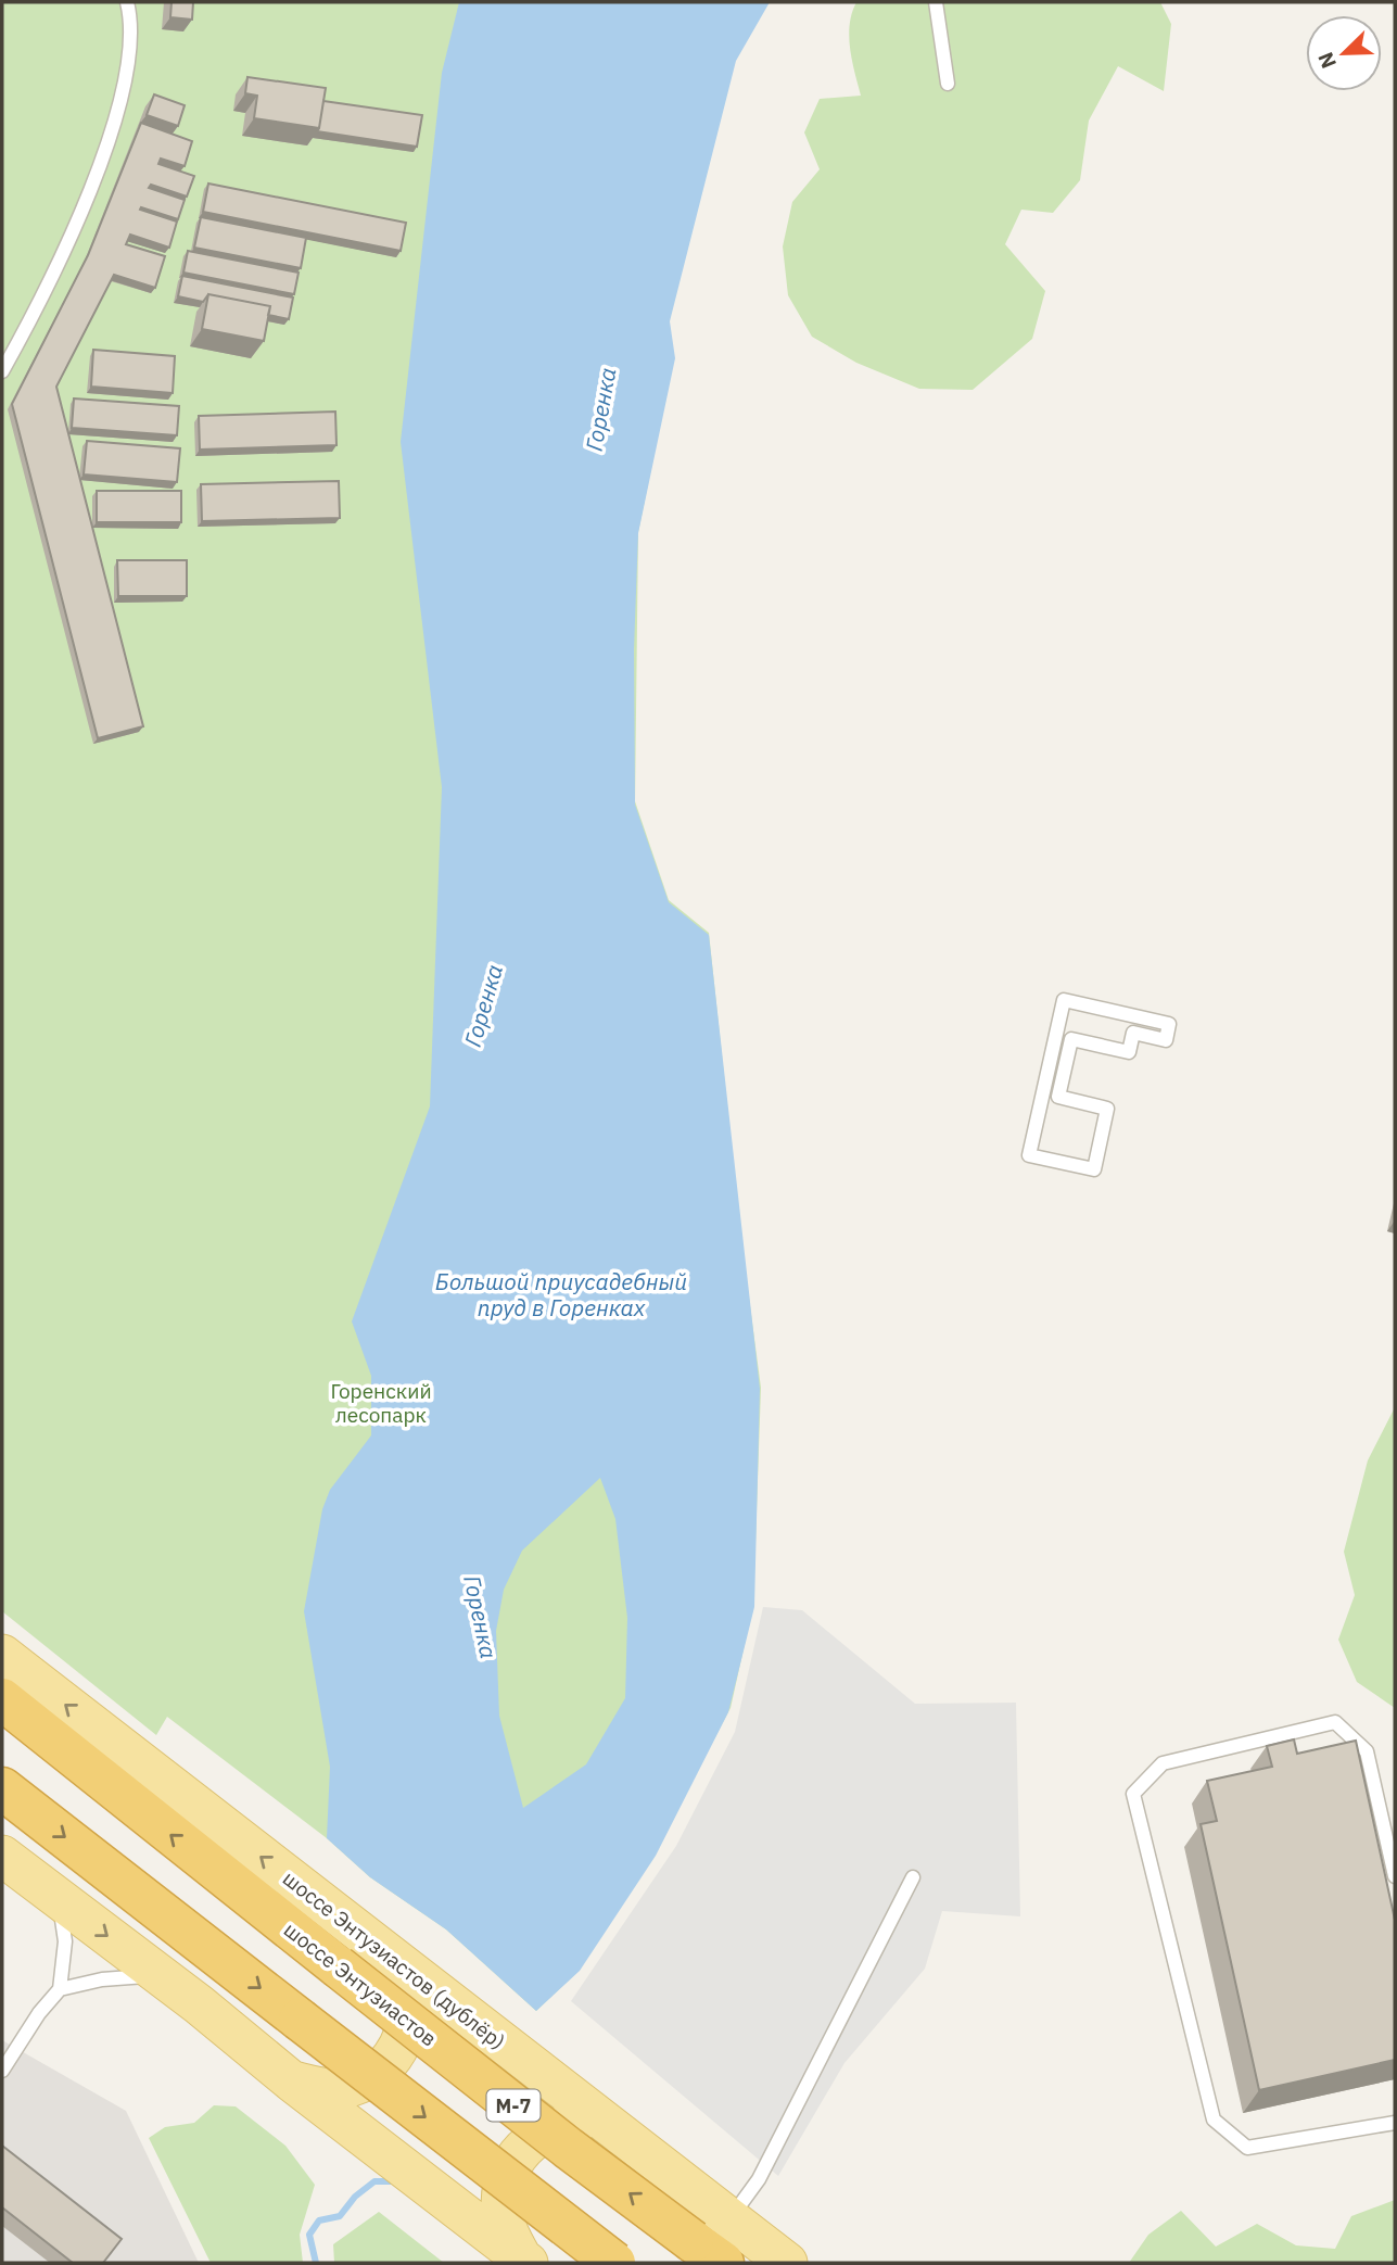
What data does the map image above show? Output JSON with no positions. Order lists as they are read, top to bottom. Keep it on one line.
{"streets":{"highway":["шоссе Энтузиастов","М-7"],"main road":["шоссе Энтузиастов (дублёр)"]},"water":["Горенка","Большой приусадебный пруд в Горенках"],"parks":["Горенский лесопарк"],"north":"bottom left"}
